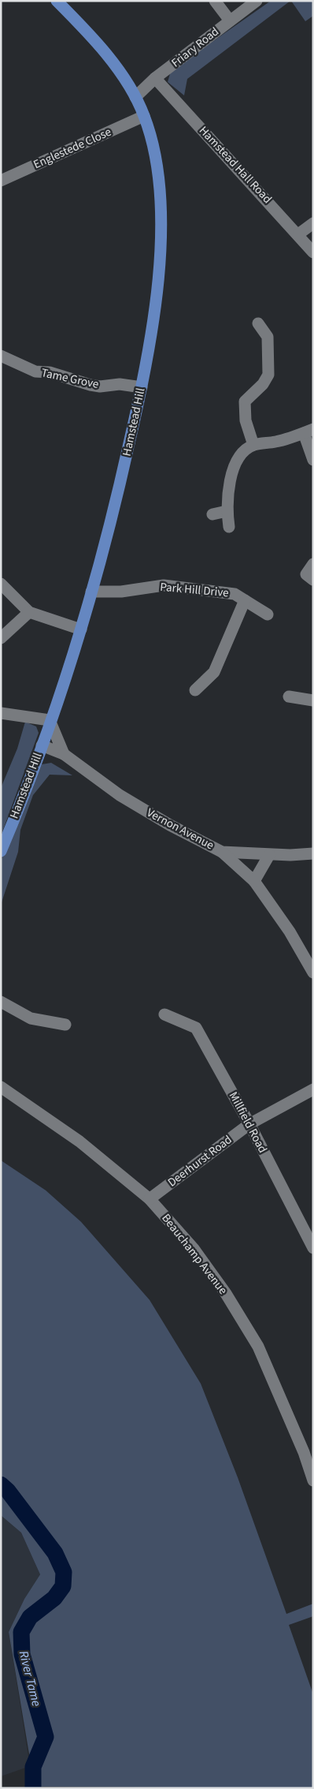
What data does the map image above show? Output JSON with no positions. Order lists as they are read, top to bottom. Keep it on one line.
{"streets":{"main road":["Hamstead Hill"],"street":["Friary Road","Englestede Close","Hamstead Hall Road","Tame Grove","Park Hill Drive","Vernon Avenue","Millfield Road","Deerhurst Road","Beauchamp Avenue"]},"crossings":[["Friary Road","Hamstead Hall Road"],["Friary Road","Hamstead Hill"],["Englestede Close","Hamstead Hill"],["Tame Grove","Hamstead Hill"],["Hamstead Hill","Park Hill Drive"],["Hamstead Hill","Vernon Avenue"],["Millfield Road","Deerhurst Road"],["Deerhurst Road","Beauchamp Avenue"]],"water":["River Tame"]}
